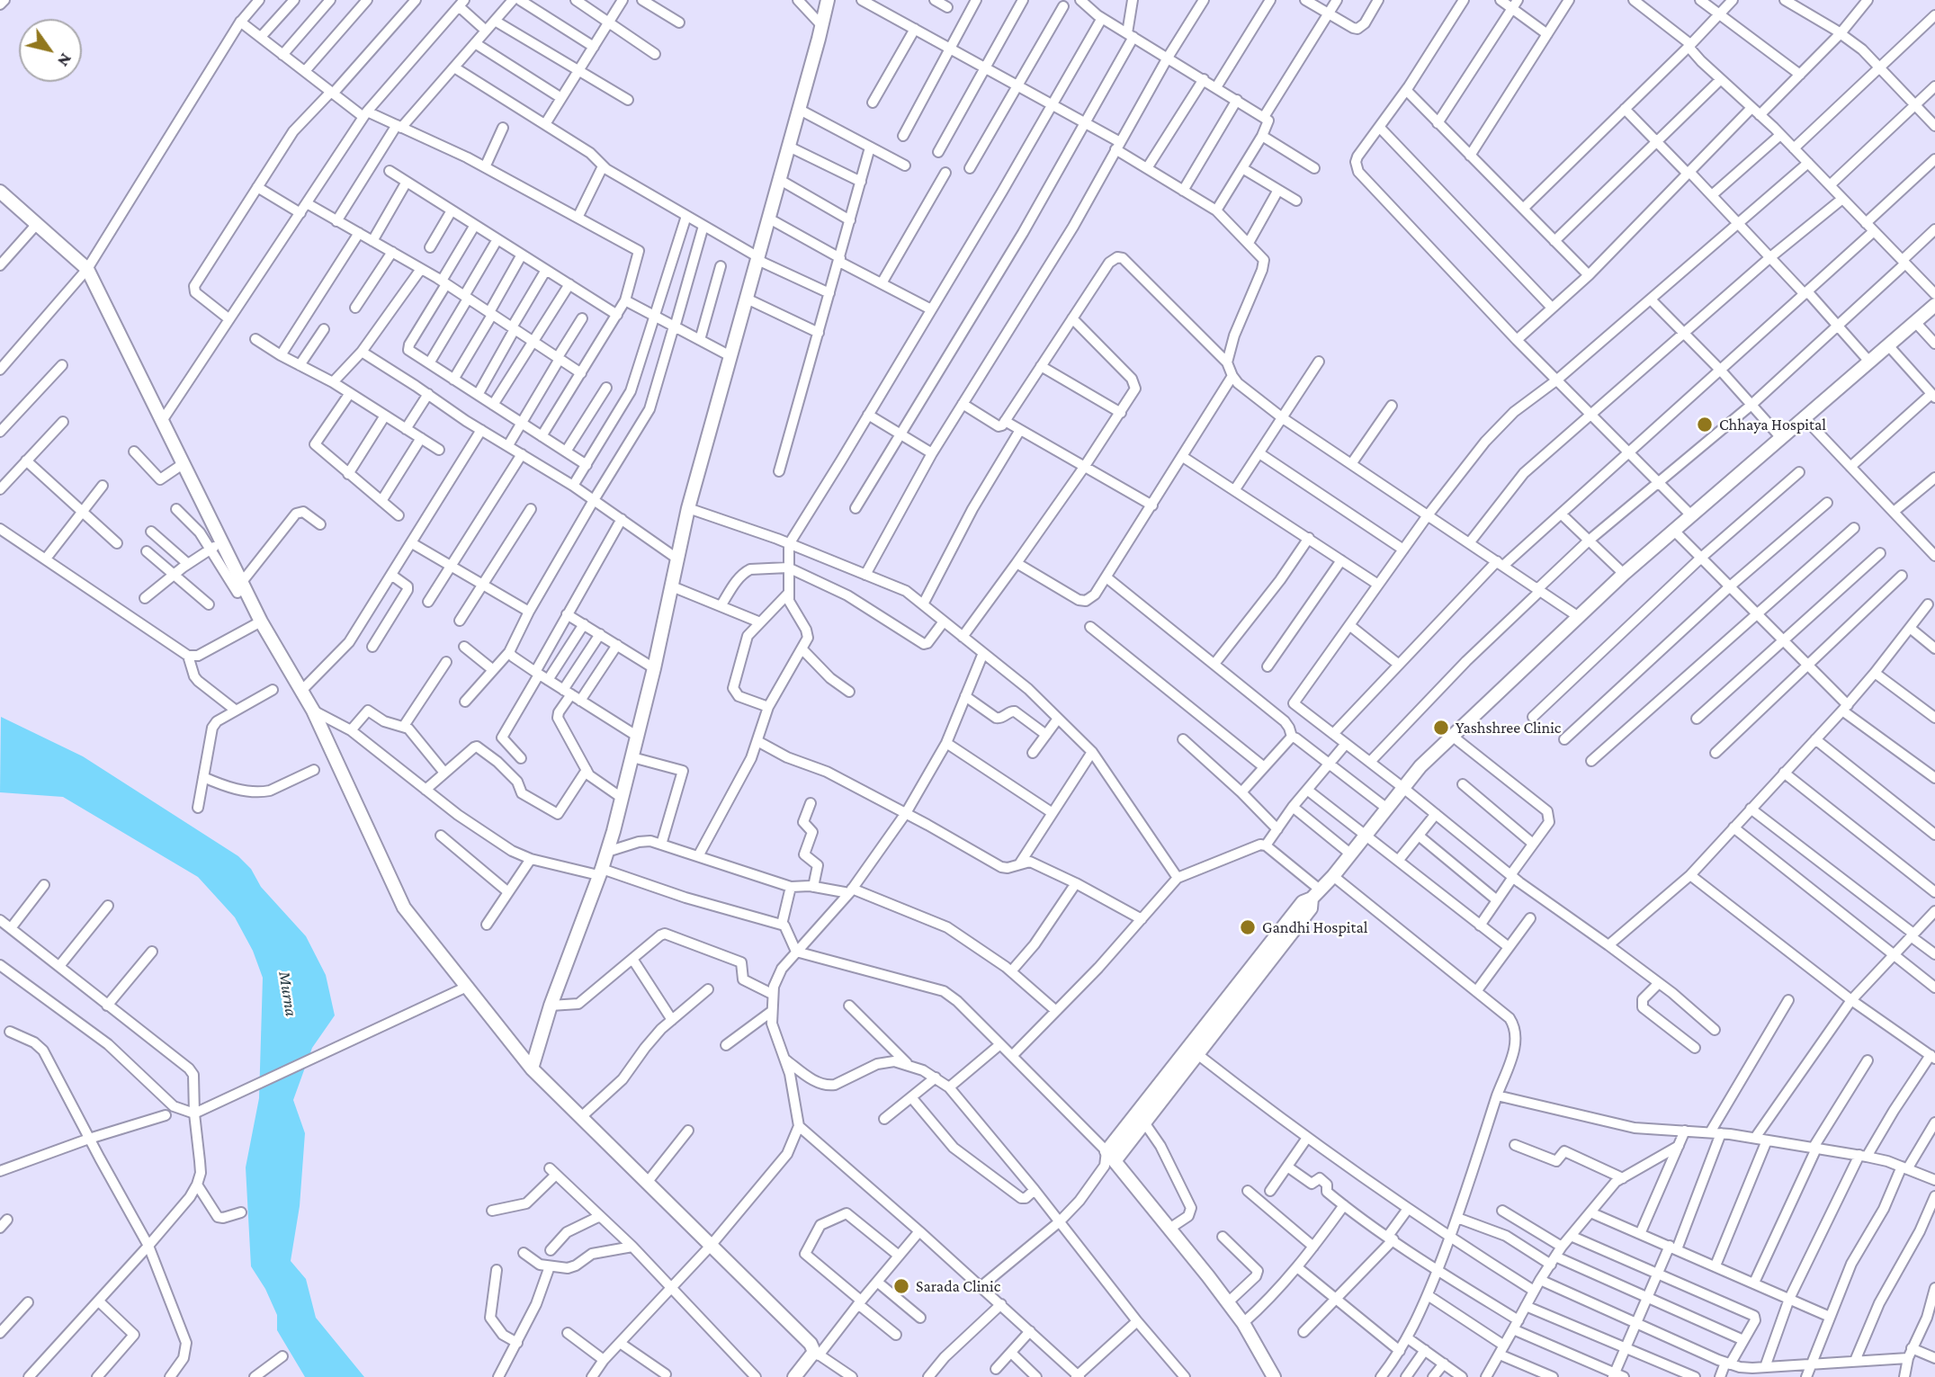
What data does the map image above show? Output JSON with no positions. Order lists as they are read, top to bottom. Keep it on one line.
{"water":["Murna"],"places":["Chhaya Hospital","Yashshree Clinic","Gandhi Hospital","Sarada Clinic"],"north":"bottom right"}
